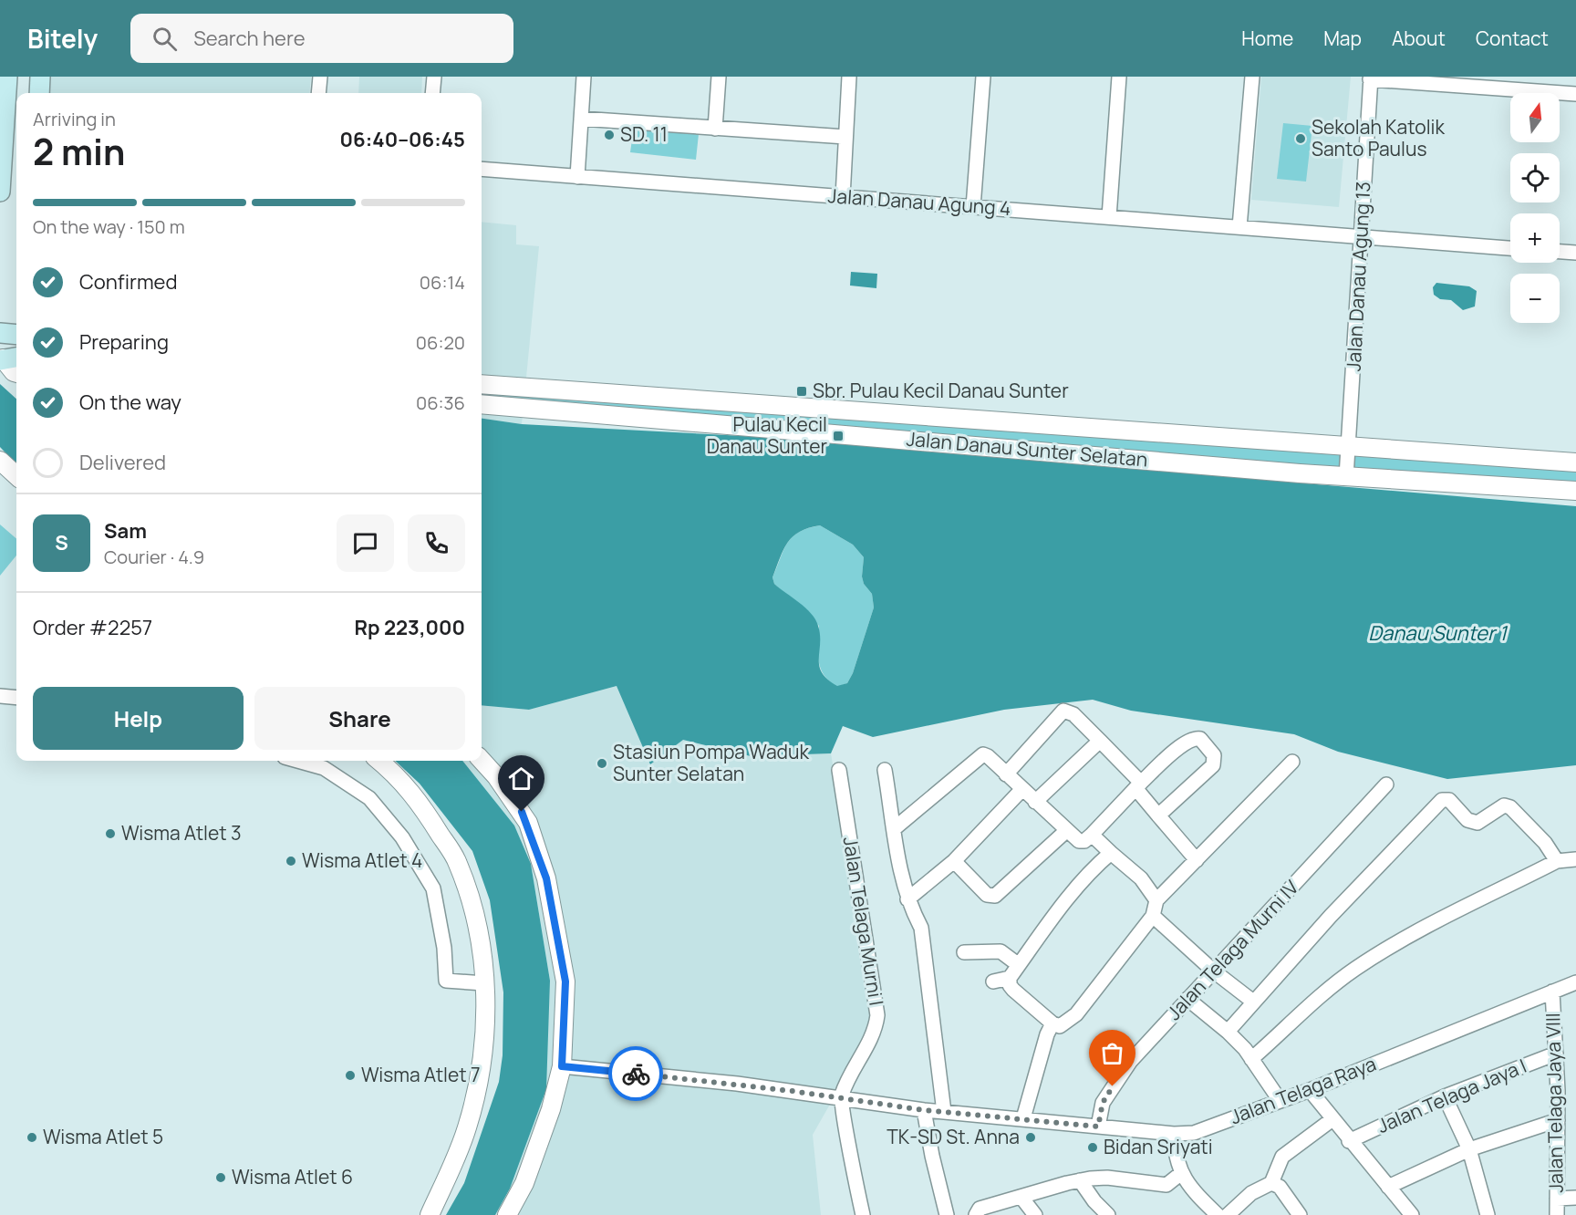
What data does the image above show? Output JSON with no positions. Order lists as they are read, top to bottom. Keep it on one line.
{"streets":{"street":["Jalan Danau Agung 4","Jalan Danau Agung 13","Jalan Danau Sunter Selatan","Jalan Telaga Murni I","Jalan Telaga Murni IV","Jalan Telaga Raya","Jalan Telaga Jaya I","Jalan Telaga Jaya VIII"]},"crossings":[["Jalan Danau Agung 4","Jalan Danau Agung 13"],["Jalan Danau Agung 13","Jalan Danau Sunter Selatan"],["Jalan Telaga Murni I","Jalan Telaga Raya"],["Jalan Telaga Murni IV","Jalan Telaga Raya"],["Jalan Telaga Raya","Jalan Telaga Jaya VIII"],["Jalan Telaga Jaya I","Jalan Telaga Jaya VIII"]],"water":["Danau Sunter 1"],"places":{"other":["SD. 11","Sekolah Katolik Santo Paulus","Stasiun Pompa Waduk Sunter Selatan","Wisma Atlet 3","Wisma Atlet 4","Wisma Atlet 7","Wisma Atlet 5","TK-SD St. Anna","Bidan Sriyati","Wisma Atlet 6"],"transit":["Sbr. Pulau Kecil Danau Sunter","Pulau Kecil Danau Sunter"]},"north":"top","page":{"header":"Bitely","search":"Search here","nav":["Home","Map","About","Contact"],"map_buttons":["+","−"],"heading":["2 min","Arriving in","06:40–06:45"],"panel":["Sam","Courier · 4.9","Order #2257","Rp 223,000"],"bar":"On the way · 150 m","list":[["Confirmed","06:14"],["Preparing","06:20"],["On the way","06:36"],"Delivered"],"round":"S","buttons":["Help","Share"]}}
